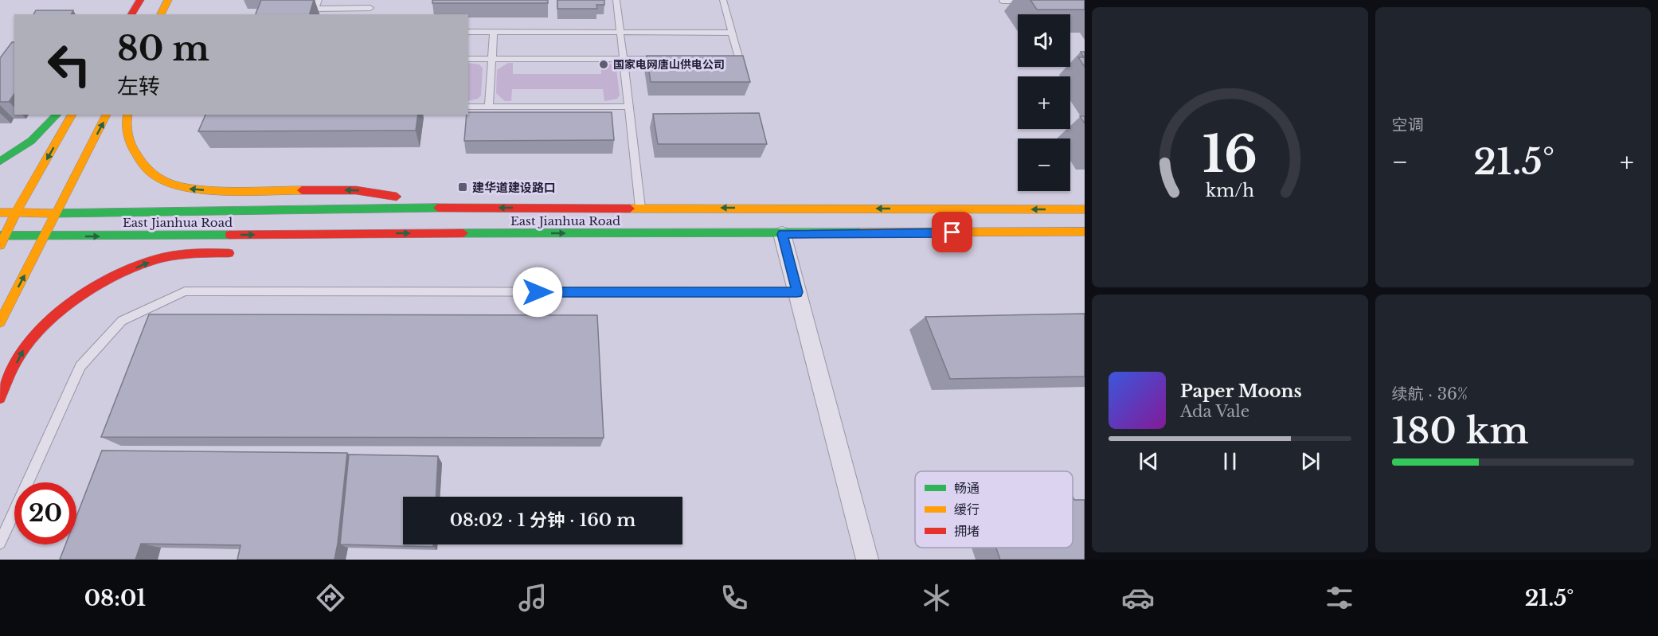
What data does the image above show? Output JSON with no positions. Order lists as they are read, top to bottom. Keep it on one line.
{"streets":{"main road":["East Jianhua Road"]},"places":{"other":["国家电网唐山供电公司"],"transit":["建华道建设路口"]},"legend":["畅通","缓行","拥堵"],"page":{"tile":["空调",["续航 · 36%","180 km"]],"map_buttons":["+","−"],"turn":["80 m","左转"],"heat":["−","21.5°","+"],"song":["Paper Moons","Ada Vale"],"limit":"20","trip":"08:02 · 1 分钟 · 160 m","tabs":["08:01","21.5°"],"gauge":["16","km/h"]}}
